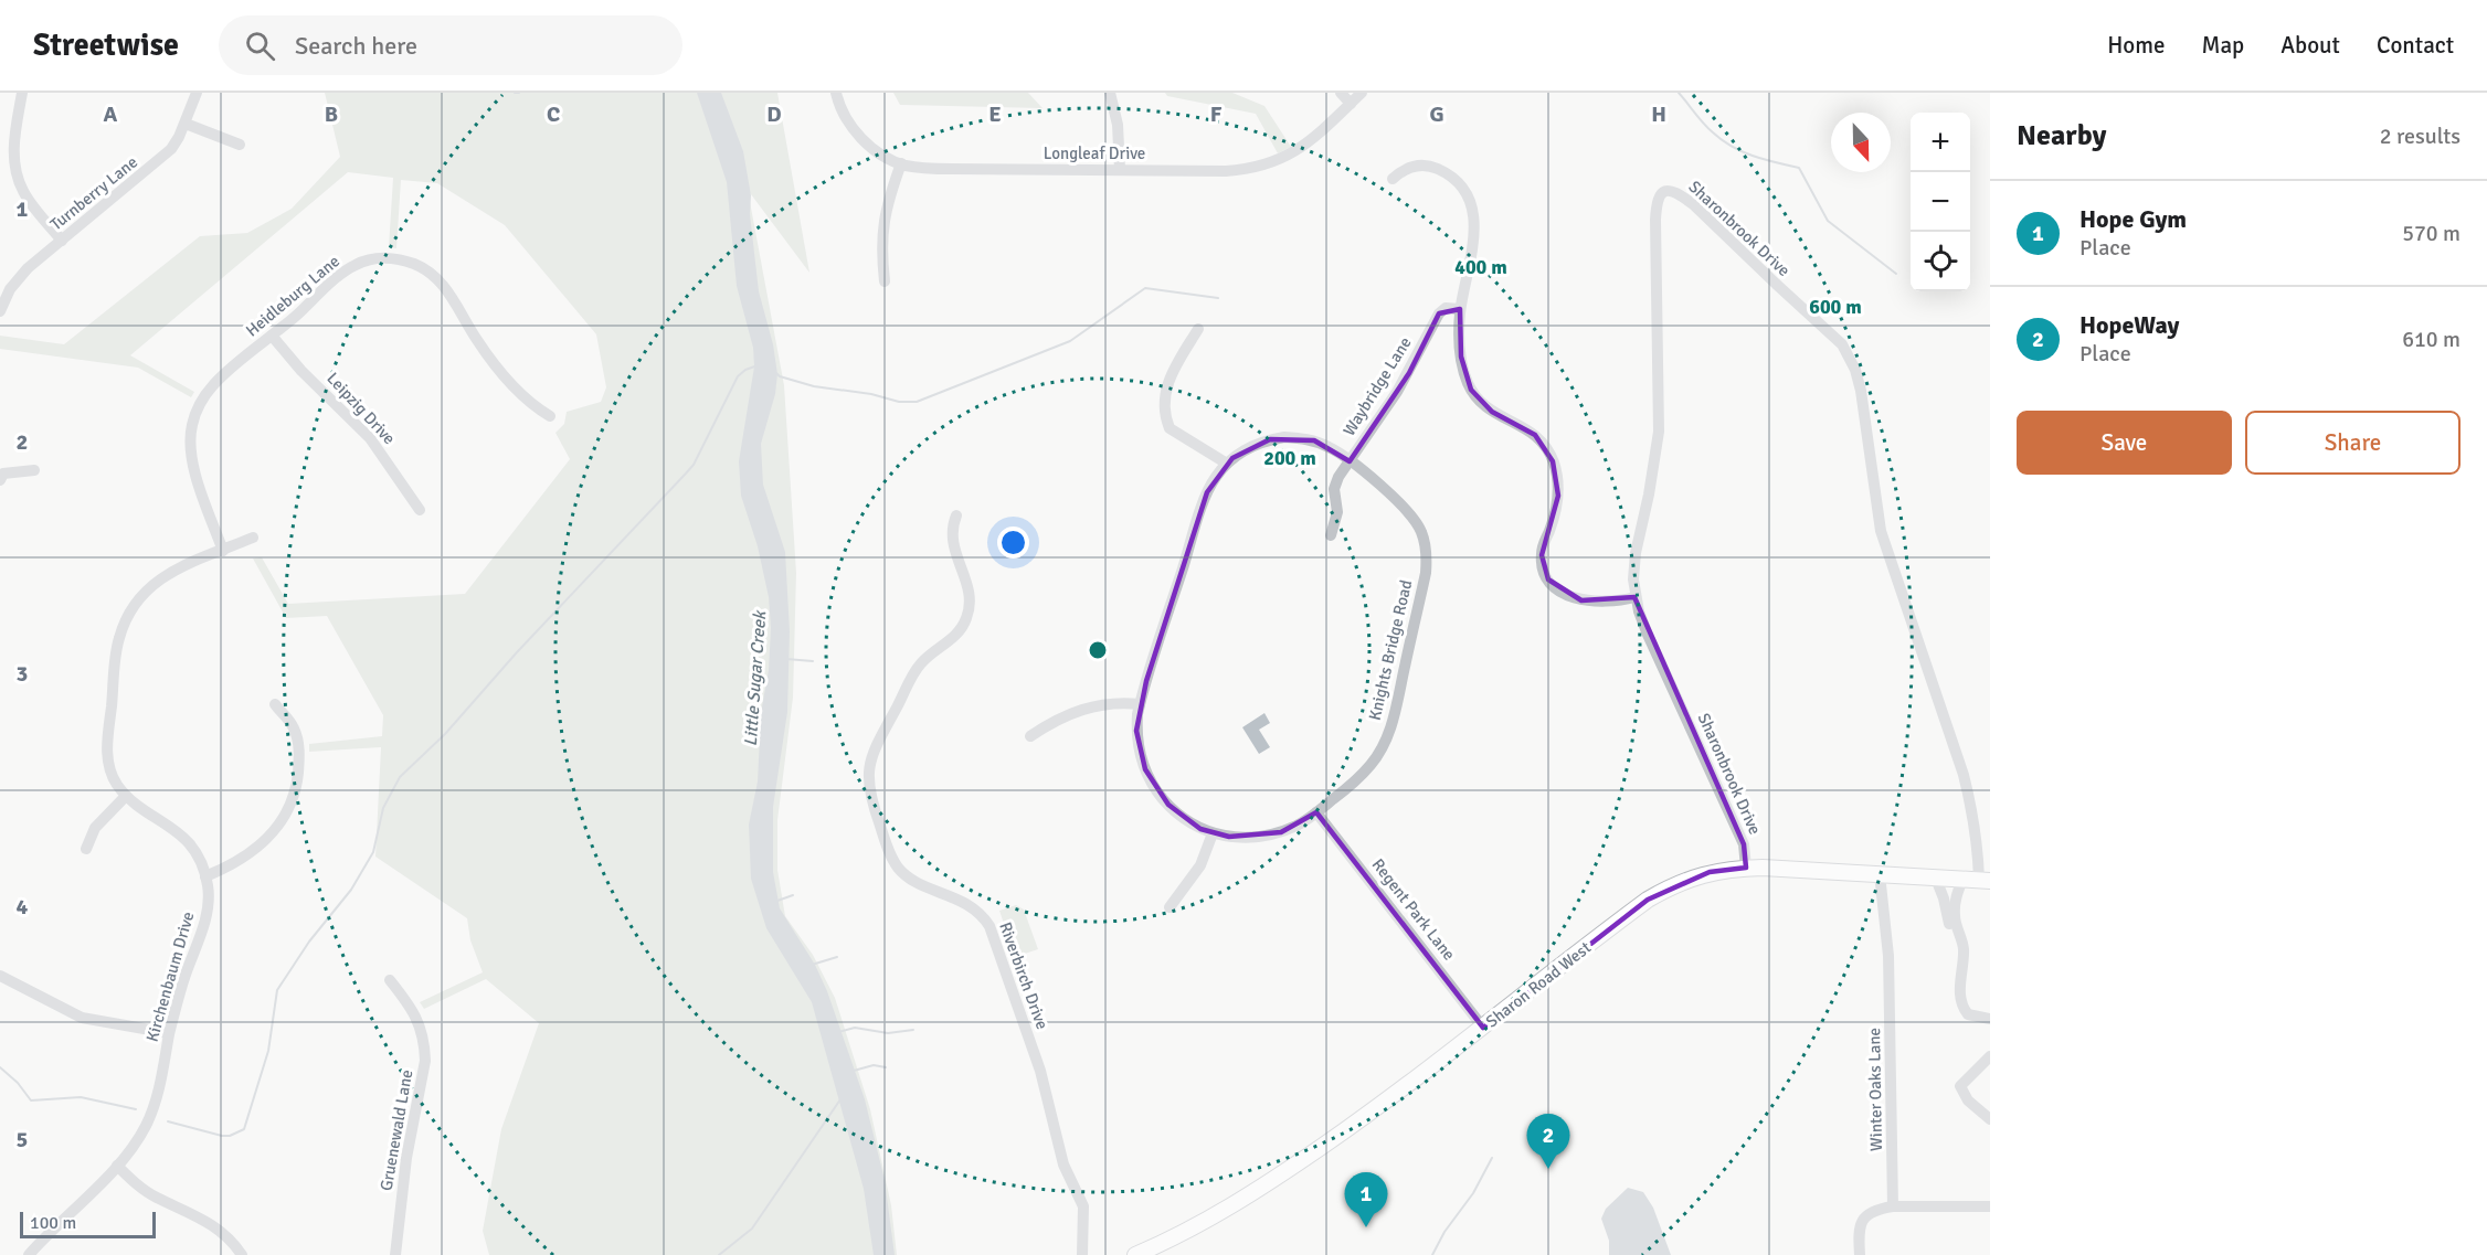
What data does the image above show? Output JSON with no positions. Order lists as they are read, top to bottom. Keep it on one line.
{"streets":{"main road":["Sharon Road West"],"street":["Longleaf Drive","Turnberry Lane","Sharonbrook Drive","Heidleburg Lane","Waybridge Lane","Leipzig Drive","Knights Bridge Road","Regent Park Lane","Riverbirch Drive","Kirchenbaum Drive","Winter Oaks Lane","Gruenewald Lane"]},"crossings":[["Sharonbrook Drive","Sharon Road West"],["Heidleburg Lane","Leipzig Drive"],["Heidleburg Lane","Kirchenbaum Drive"],["Waybridge Lane","Knights Bridge Road"],["Knights Bridge Road","Regent Park Lane"],["Regent Park Lane","Sharon Road West"],["Sharon Road West","Winter Oaks Lane"]],"water":["Little Sugar Creek"],"scale_bar":"100 m","north":"bottom","page":{"header":"Streetwise","search":"Search here","nav":["Home","Map","About","Contact"],"heading":["Nearby","2 results"],"map_buttons":["+","−"],"list":[{"mark":"1","name":"Hope Gym","note":"Place","value":"570 m"},{"mark":"2","name":"HopeWay","note":"Place","value":"610 m"}],"buttons":["Save","Share"],"pins":["2","1"],"scale":"100 m"},"grid":{"columns":["A","B","C","D","E","F","G","H"],"rows":["1","2","3","4","5"]},"rings":["400 m","600 m","200 m"]}
